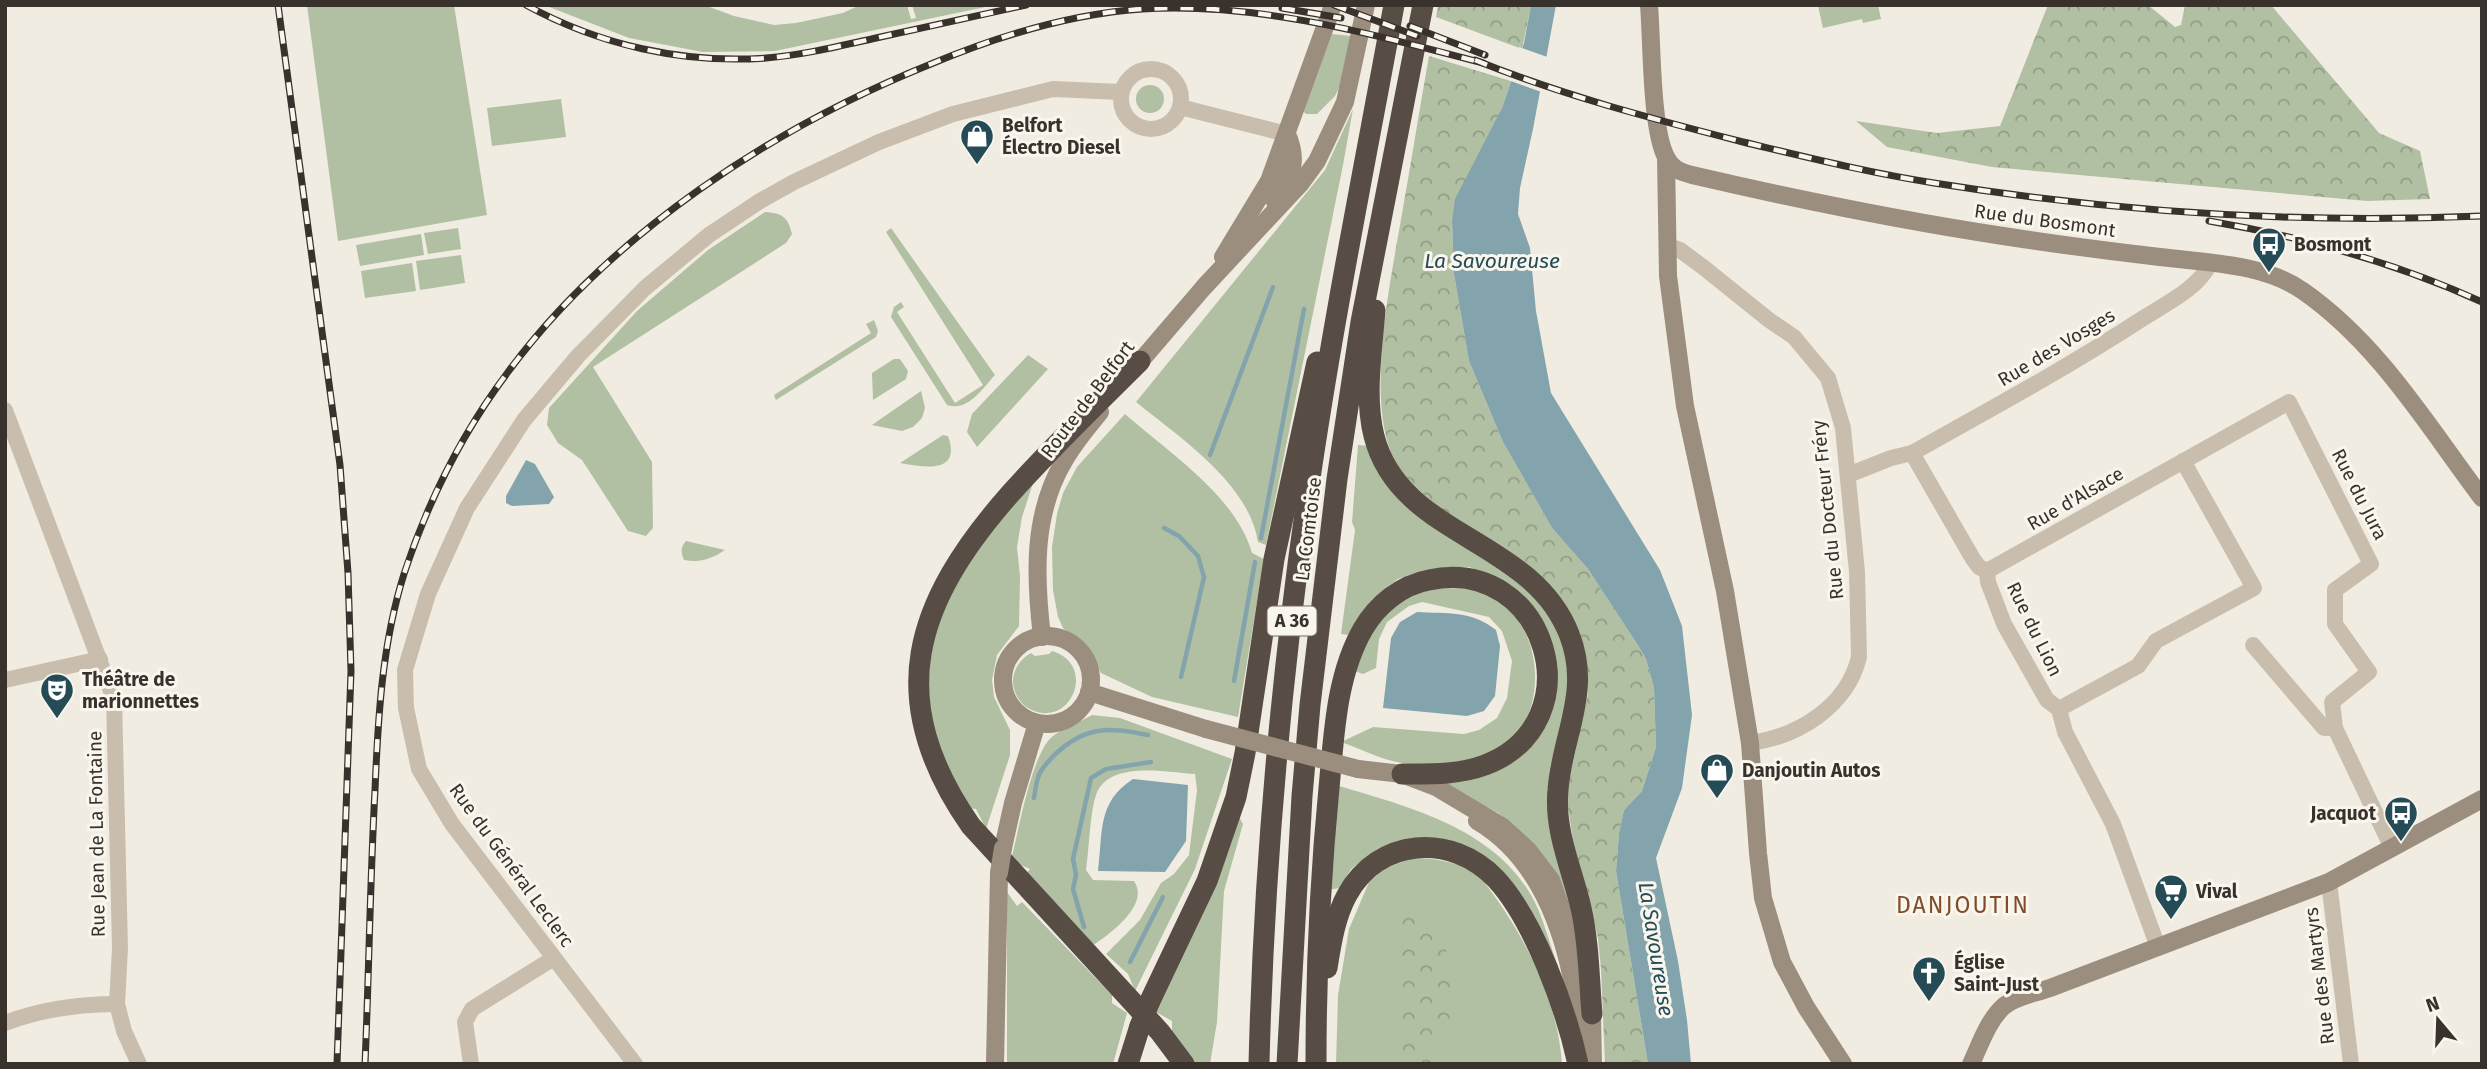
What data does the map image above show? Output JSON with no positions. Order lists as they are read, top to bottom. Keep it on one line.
{"streets":{"highway":["La Comtoise","A 36"],"main road":["Rue du Bosmont","Route de Belfort"],"street":["Rue des Vosges","Rue du Jura","Rue d'Alsace","Rue du Docteur Fréry","Rue du Lion","Rue Jean de La Fontaine","Rue du Général Leclerc","Rue des Martyrs"]},"crossings":[["Rue du Bosmont","Rue des Vosges"],["Rue des Vosges","Rue du Docteur Fréry"],["Rue des Vosges","Rue du Lion"],["Rue du Jura","Rue d'Alsace"],["Rue d'Alsace","Rue du Lion"]],"districts":["DANJOUTIN"],"water":["La Savoureuse"],"places":{"shop":["Belfort Électro Diesel","Danjoutin Autos"],"bus stop":["Bosmont","Jacquot"],"theatre":["Théâtre de marionnettes"],"supermarket":["Vival"],"church":["Église Saint-Just"]},"north":"top"}
